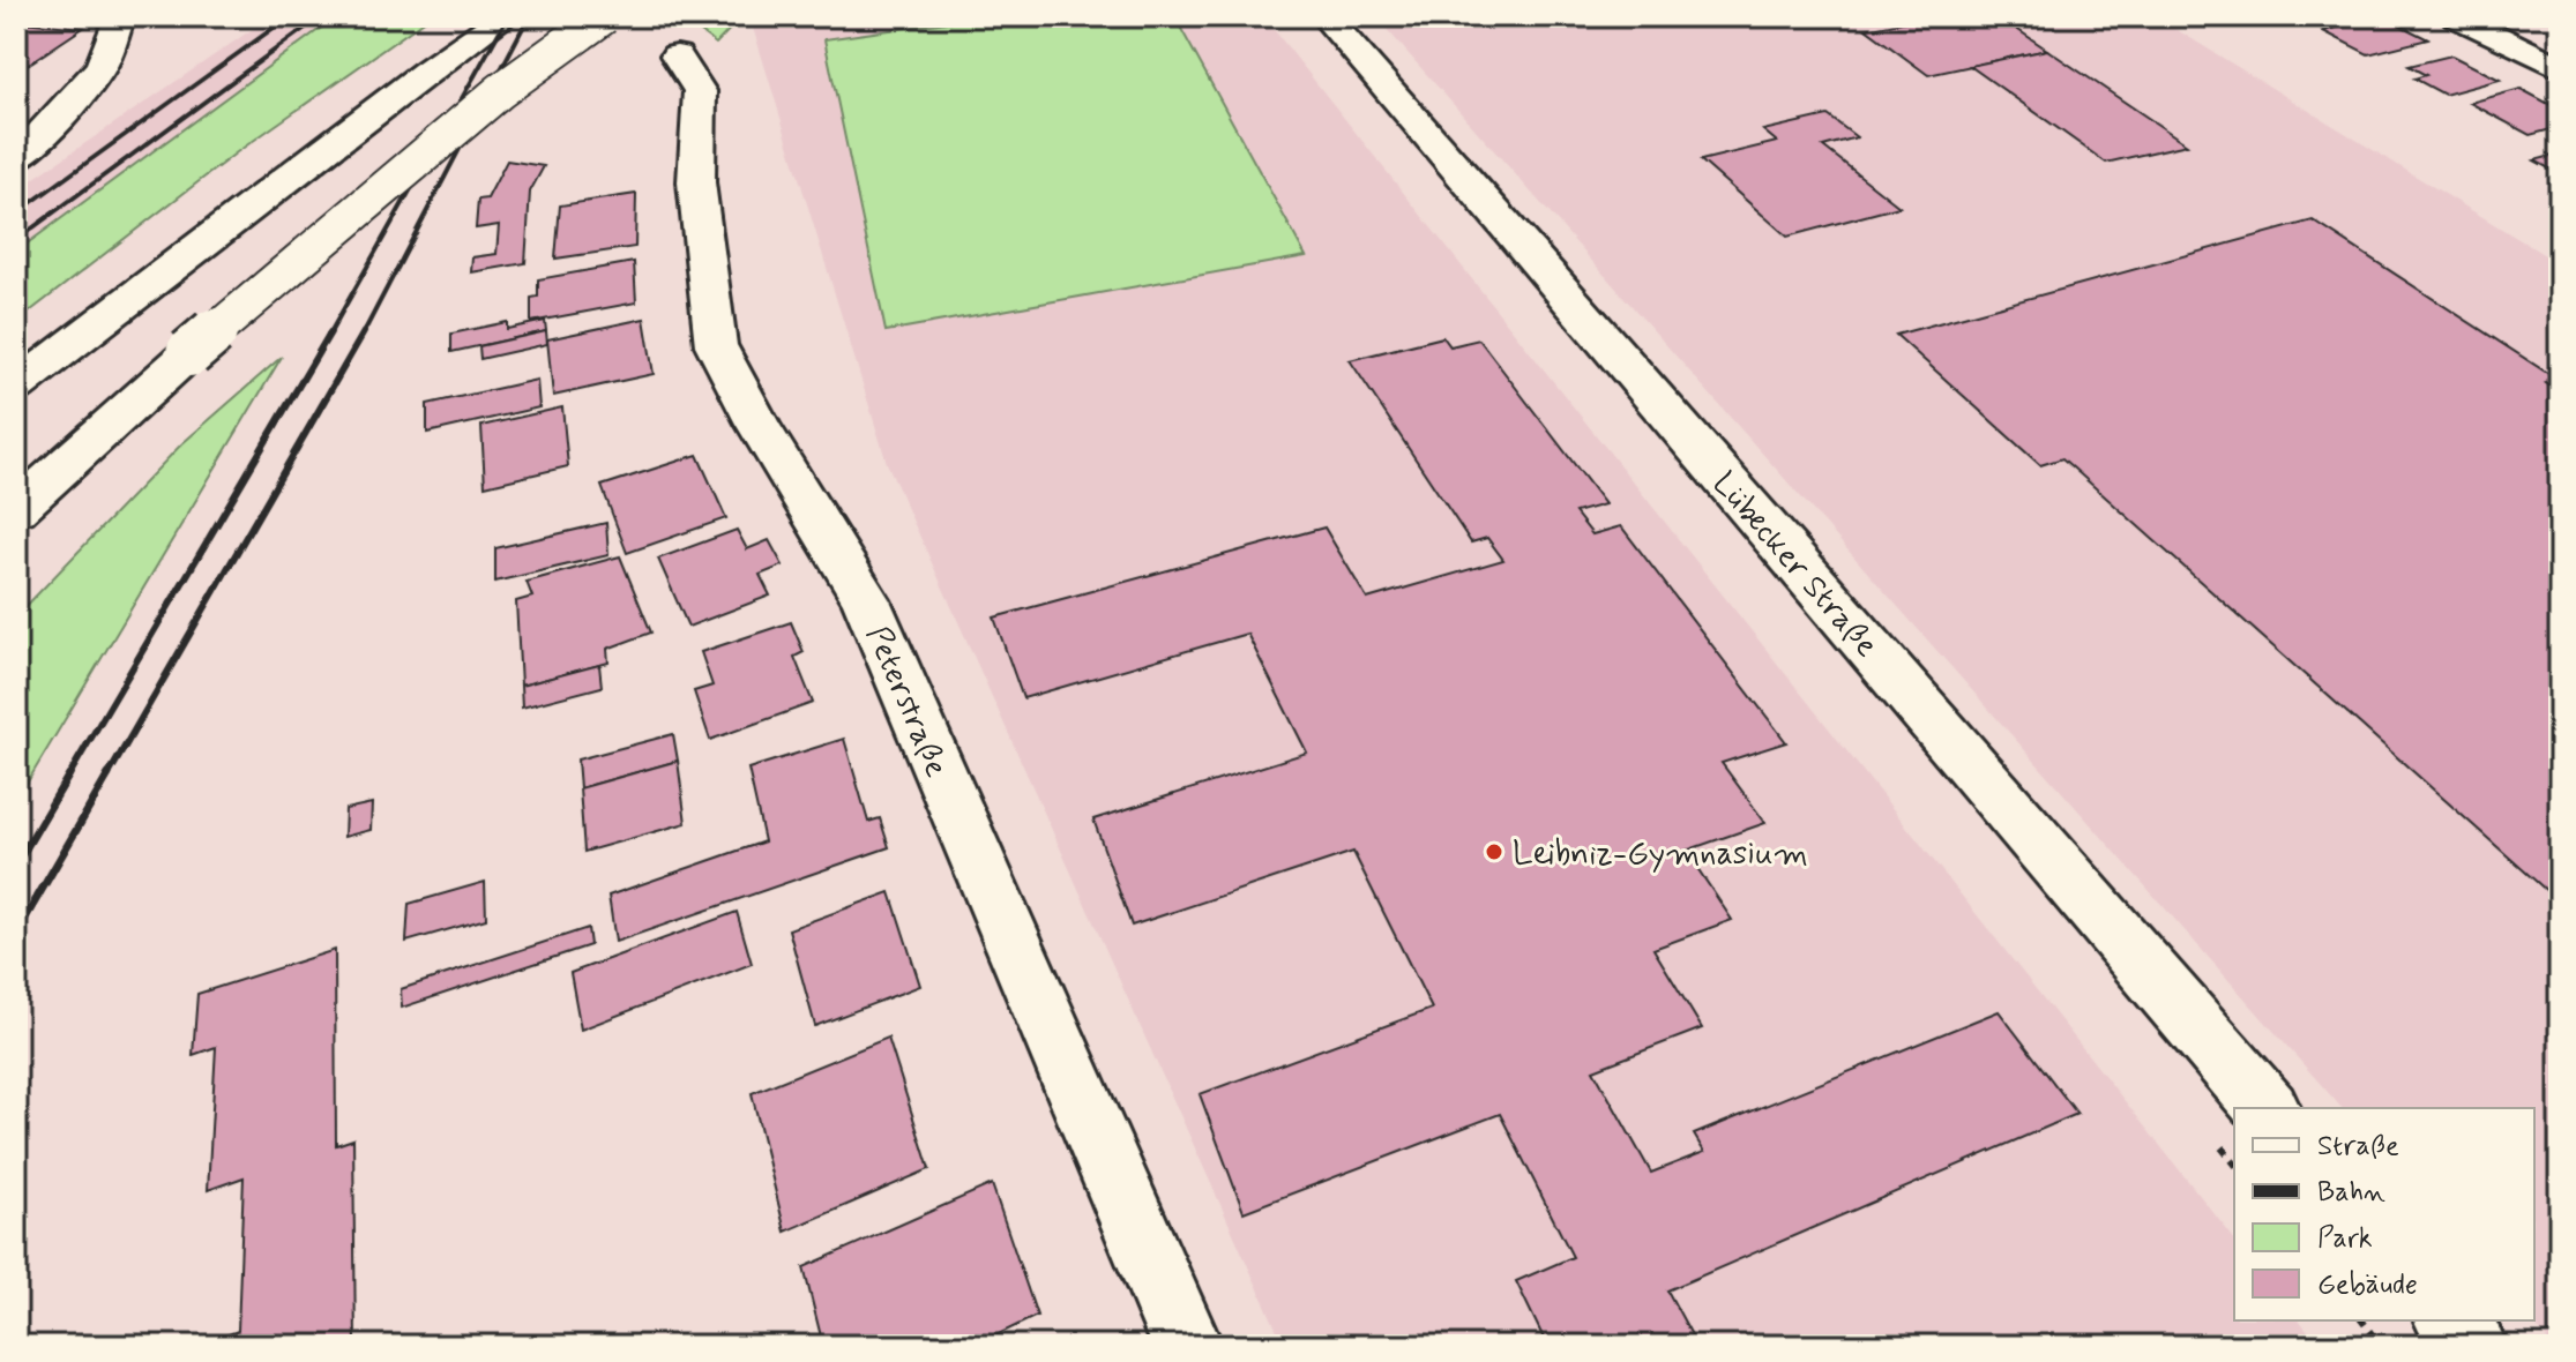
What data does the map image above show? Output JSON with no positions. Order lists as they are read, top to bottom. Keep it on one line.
{"streets":{"main road":["Lübecker Straße","Peterstraße"]},"places":["Leibniz-Gymnasium"],"legend":["Straße","Bahn","Park","Gebäude"]}
